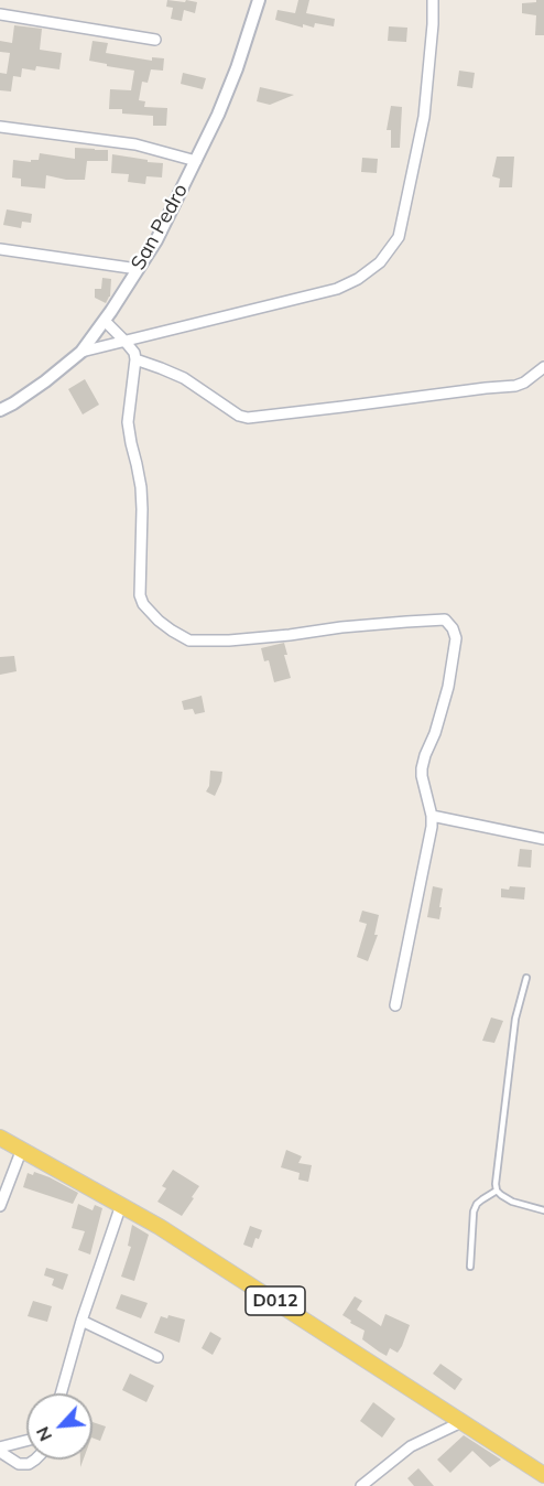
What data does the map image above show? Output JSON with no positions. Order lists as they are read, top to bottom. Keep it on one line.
{"streets":{"main road":["D012"],"street":["San Pedro"]},"north":"bottom left"}
